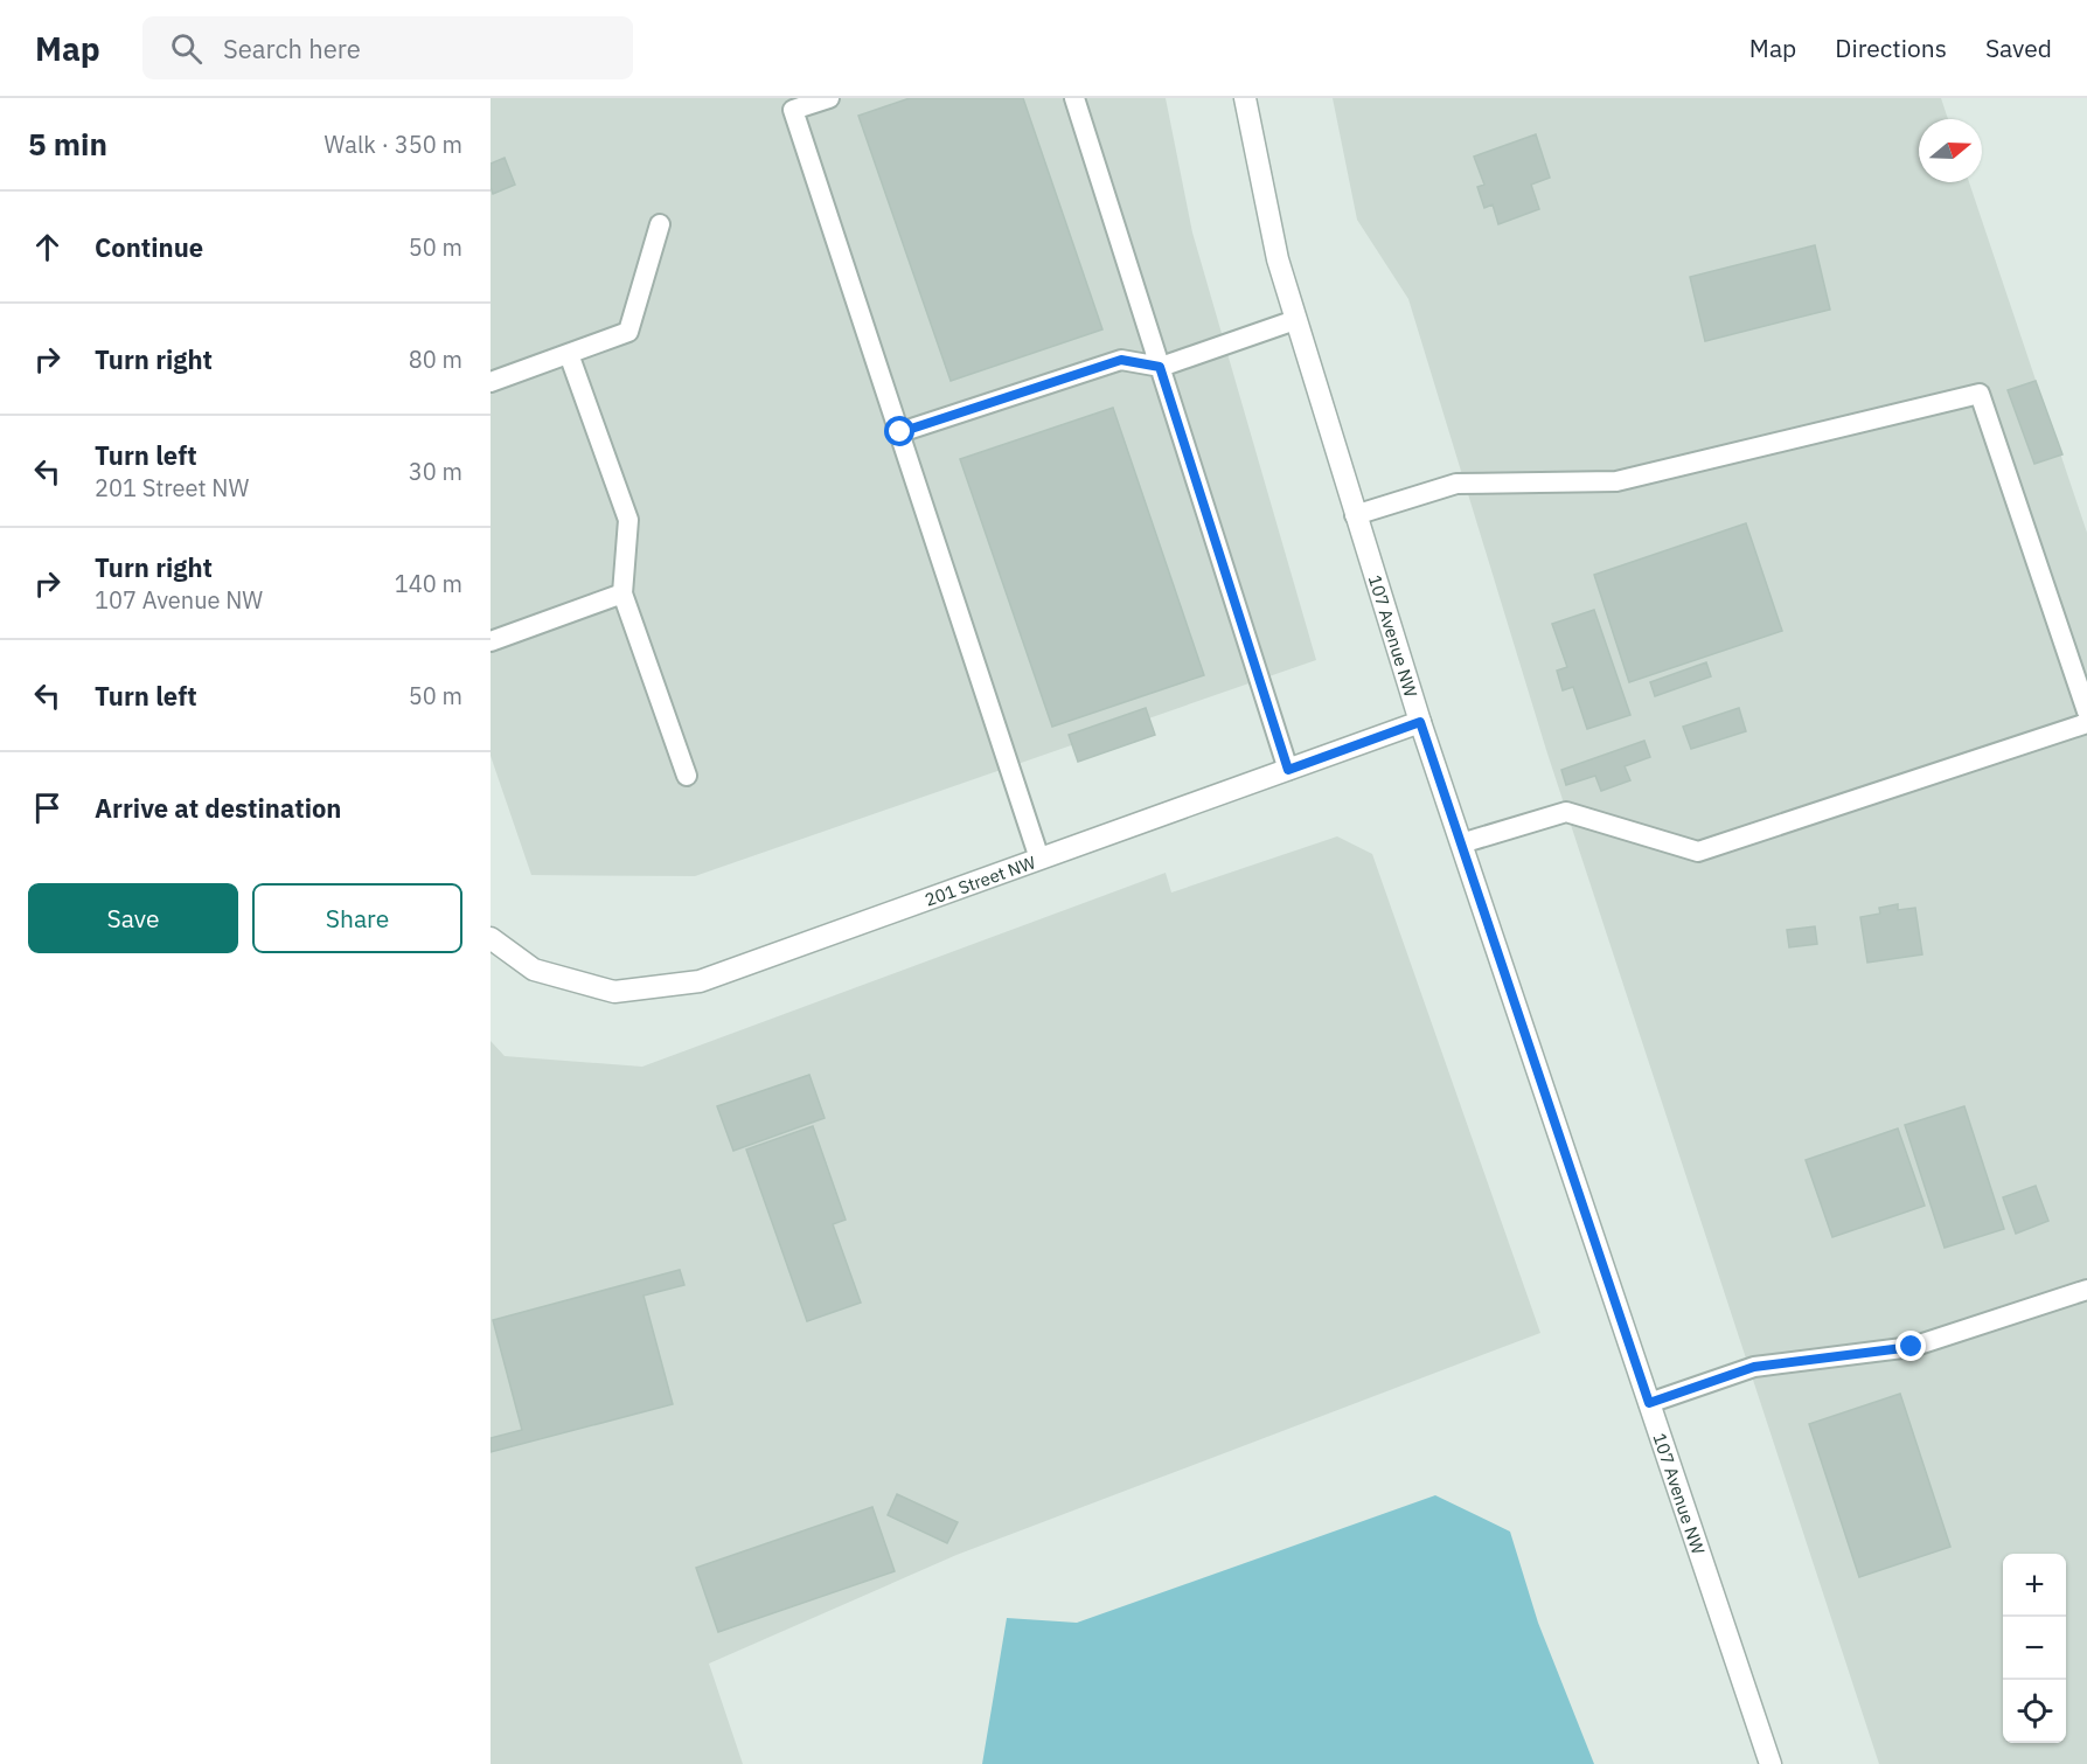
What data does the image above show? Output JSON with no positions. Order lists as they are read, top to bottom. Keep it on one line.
{"streets":{"street":["107 Avenue NW","201 Street NW"]},"crossings":[["107 Avenue NW","201 Street NW"]],"north":"right","page":{"header":"Map","search":"Search here","nav":["Map","Directions","Saved"],"heading":["5 min","Walk · 350 m"],"list":[["Continue","50 m"],["Turn right","80 m"],["Turn left","201 Street NW","30 m"],["Turn right","107 Avenue NW","140 m"],["Turn left","50 m"],"Arrive at destination"],"buttons":["Save","Share"],"map_buttons":["+","−"]}}
